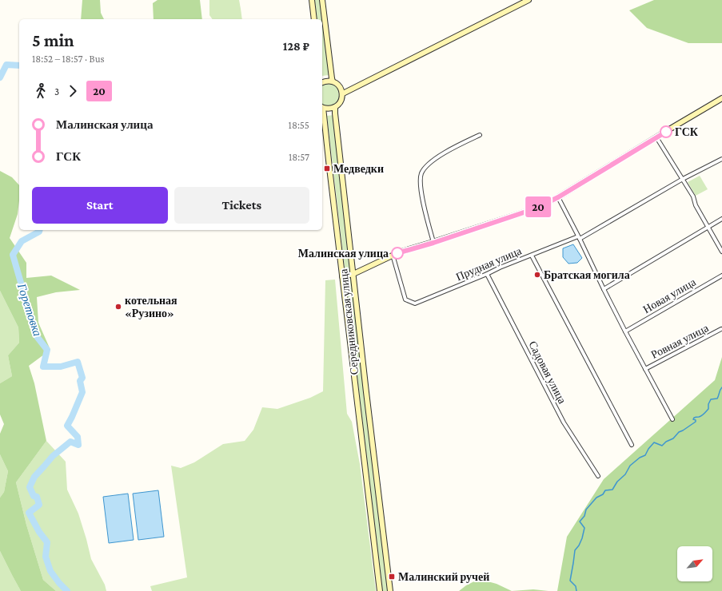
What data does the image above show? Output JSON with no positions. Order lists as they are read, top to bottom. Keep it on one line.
{"streets":{"street":["Прудная улица","Новая улица","Середниковская улица","Ровная улица","Садовая улица"]},"crossings":[["Прудная улица","Садовая улица"]],"water":["Горетовка"],"places":{"other":["ГСК","Малинская улица","Братская могила","котельная «Рузино»"],"transit":["Медведки","Малинский ручей"]},"lines":["bus line 20"],"north":"top right","page":{"on_map":"20","heading":["5 min","18:52 – 18:57 · Bus","128 ₽"],"legs":["3","20"],"list":[{"name":"Малинская улица","value":"18:55"},{"name":"ГСК","value":"18:57"}],"buttons":["Start","Tickets"]}}
